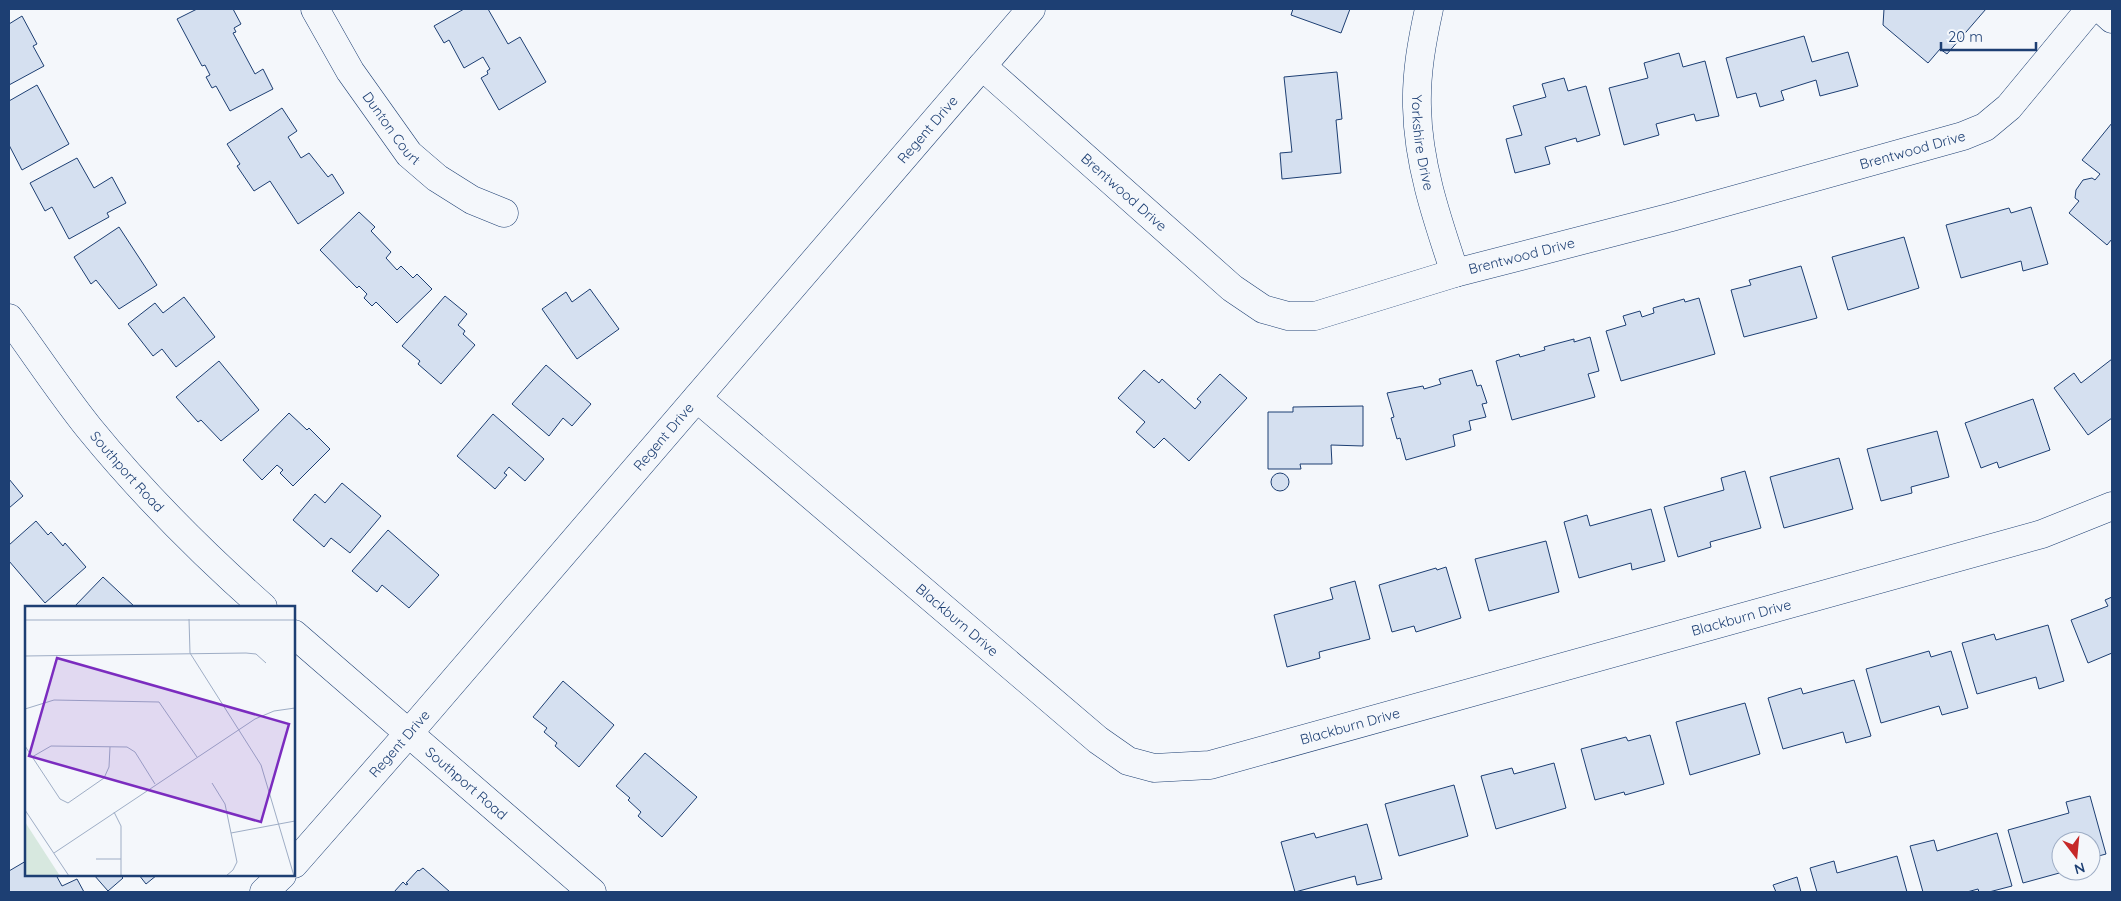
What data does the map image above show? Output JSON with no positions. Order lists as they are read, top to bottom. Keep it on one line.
{"streets":{"street":["Dunton Court","Regent Drive","Yorkshire Drive","Brentwood Drive","Southport Road","Blackburn Drive"]},"crossings":[["Regent Drive","Brentwood Drive"],["Regent Drive","Southport Road"],["Regent Drive","Blackburn Drive"],["Yorkshire Drive","Brentwood Drive"]],"scale_bar":"20 m","north":"bottom"}
